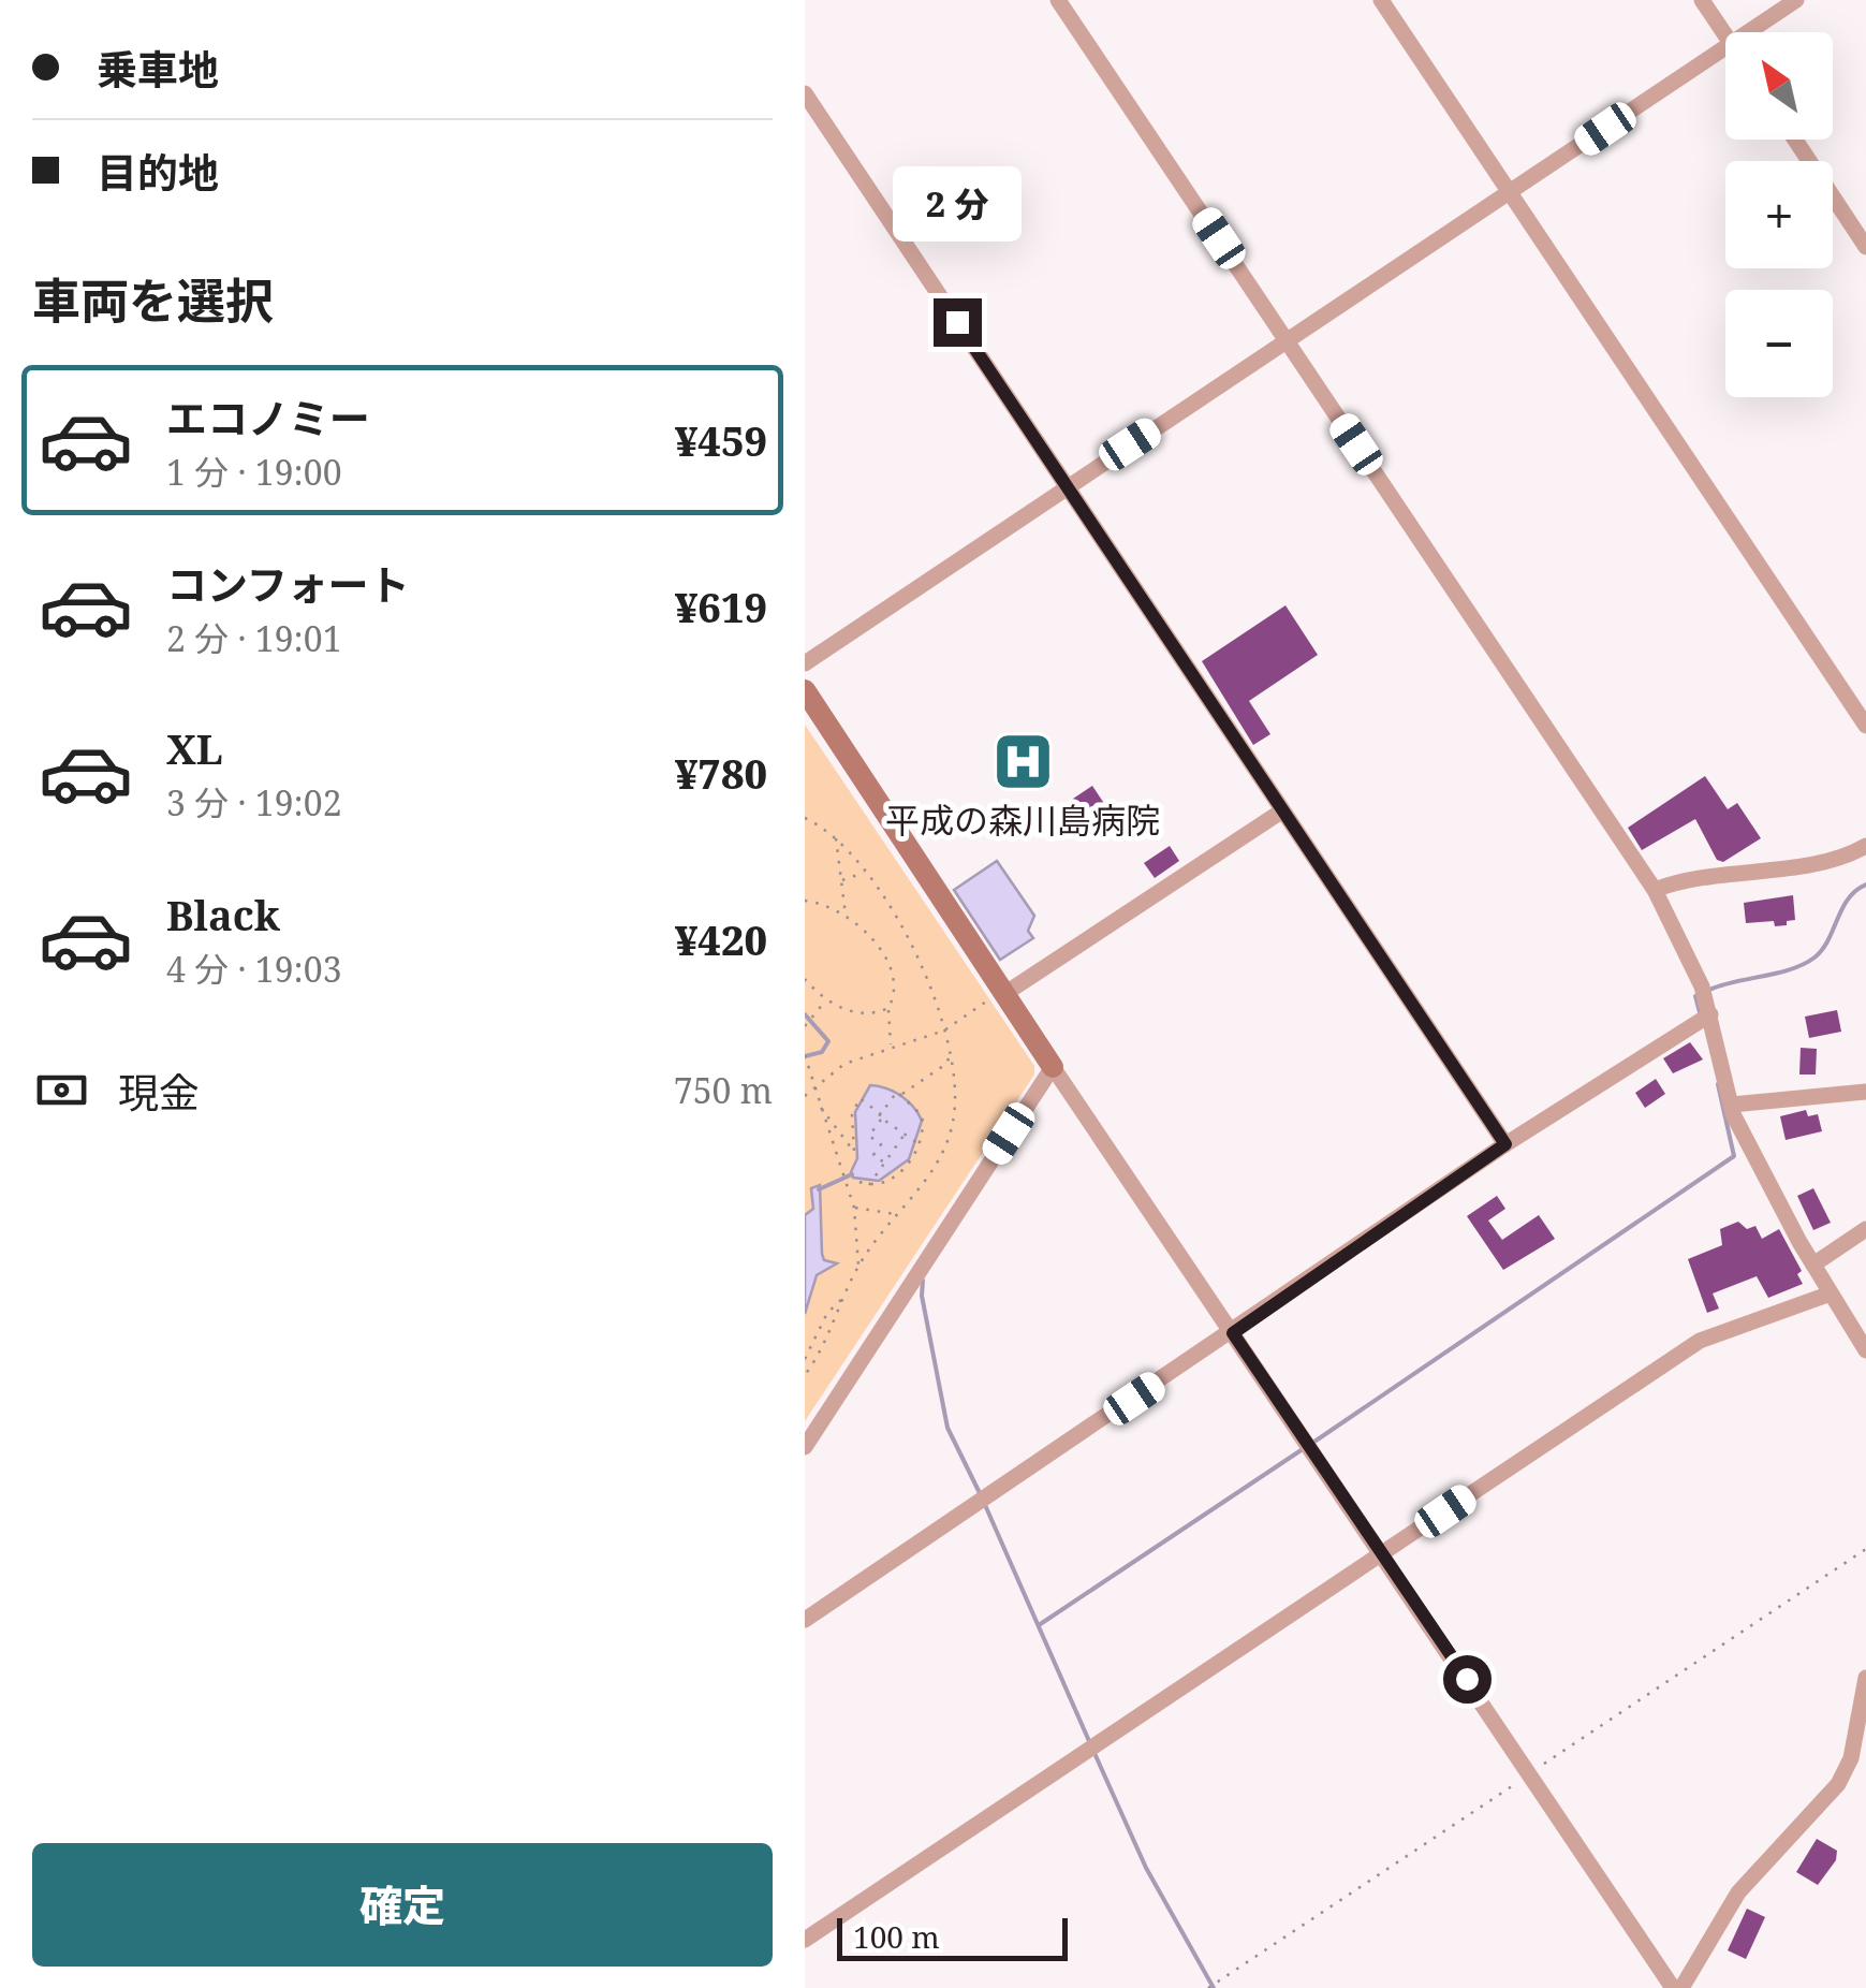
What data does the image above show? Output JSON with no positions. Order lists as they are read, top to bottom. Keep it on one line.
{"places":{"hospital":["平成の森川島病院"]},"scale_bar":"100 m","north":"top left","page":{"banner":["乗車地","目的地"],"map_buttons":["+","−"],"bubble":"2 分","heading":"車両を選択","list":[{"name":"エコノミー","note":"1 分 · 19:00","value":"¥459"},{"name":"コンフォート","note":"2 分 · 19:01","value":"¥619"},{"name":"XL","note":"3 分 · 19:02","value":"¥780"},{"name":"Black","note":"4 分 · 19:03","value":"¥420"}],"pay":["現金","750 m"],"buttons":"確定","scale":"100 m"}}
